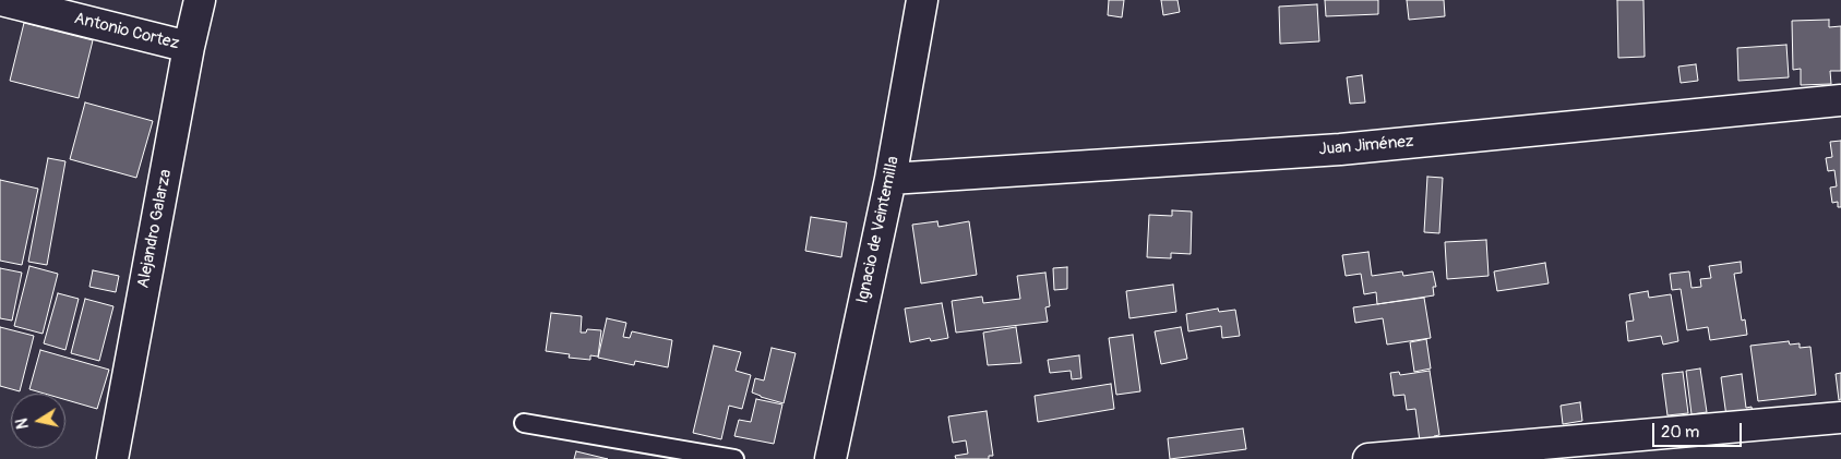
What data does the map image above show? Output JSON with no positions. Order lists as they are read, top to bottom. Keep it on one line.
{"streets":{"street":["Antonio Cortez","Juan Jiménez","Alejandro Galarza","Ignacio de Veintemilla"]},"crossings":[["Antonio Cortez","Alejandro Galarza"],["Juan Jiménez","Ignacio de Veintemilla"]],"scale_bar":"20 m","north":"left"}
